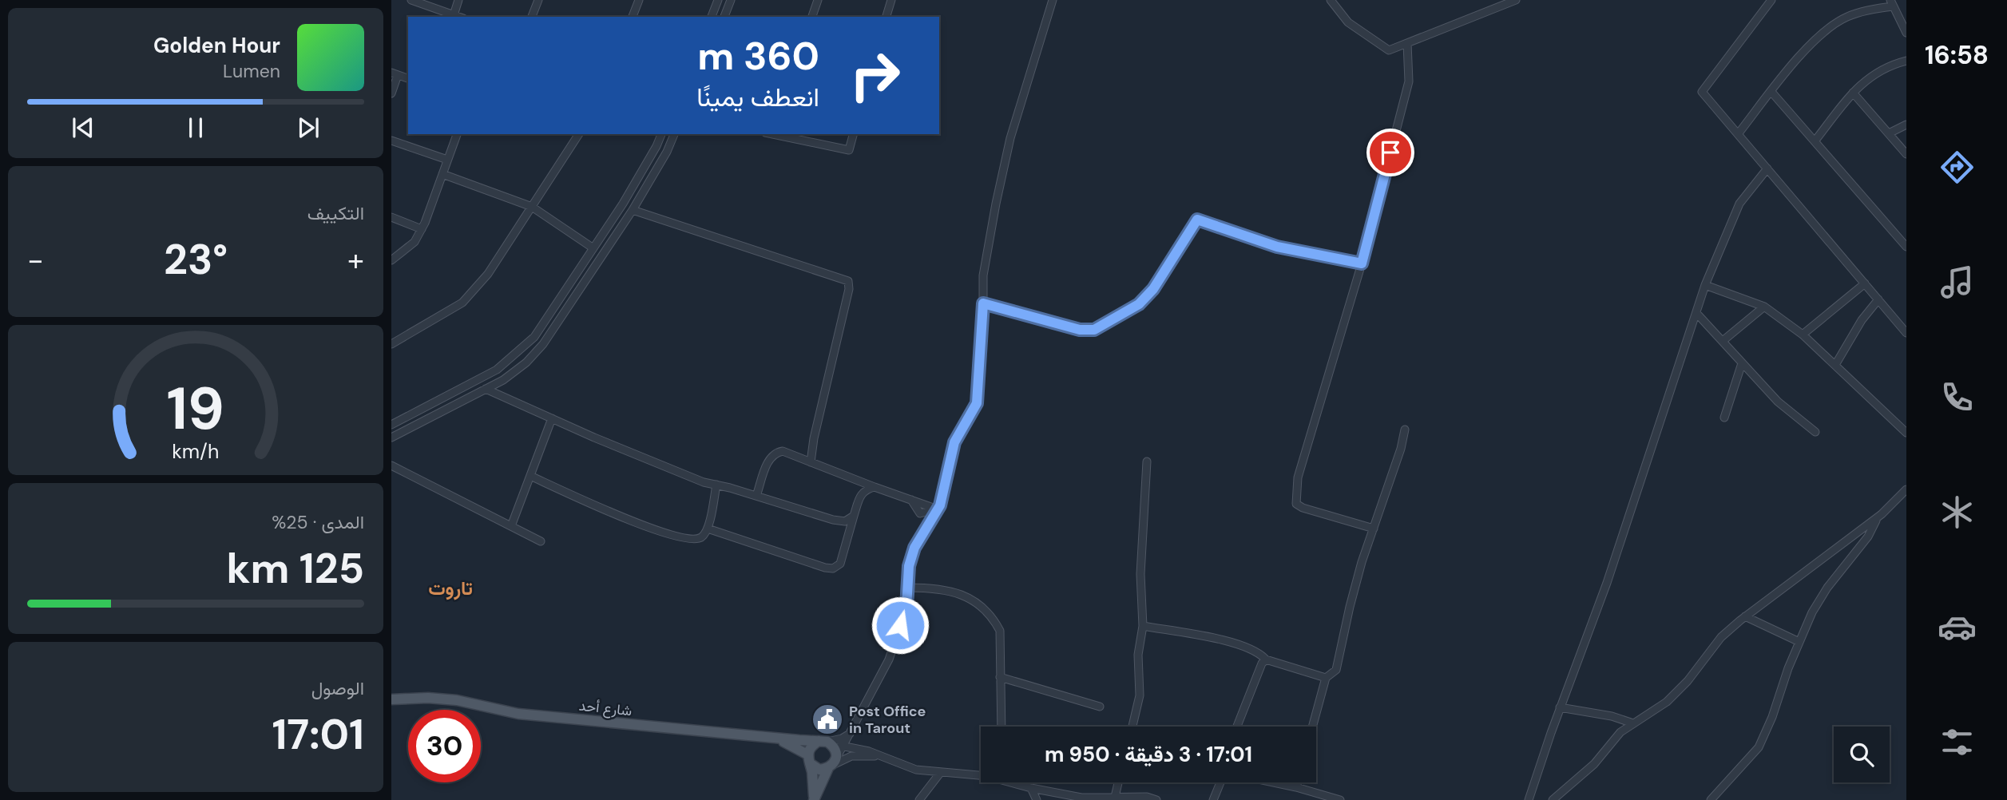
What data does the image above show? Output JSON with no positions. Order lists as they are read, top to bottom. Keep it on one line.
{"streets":{"main road":["شارع أحد"]},"districts":["تاروت"],"places":{"public building":["Post Office in Tarout"]},"page":{"tabs":"16:58","turn":["360 m","انعطف يمينًا"],"song":["Golden Hour","Lumen"],"tile":["التكييف",["المدى · 25%","125 km"],["الوصول","17:01"]],"heat":["−","23°","+"],"limit":"30","trip":"17:01 · 3 دقيقة · 950 m","gauge":["19","km/h"]}}
